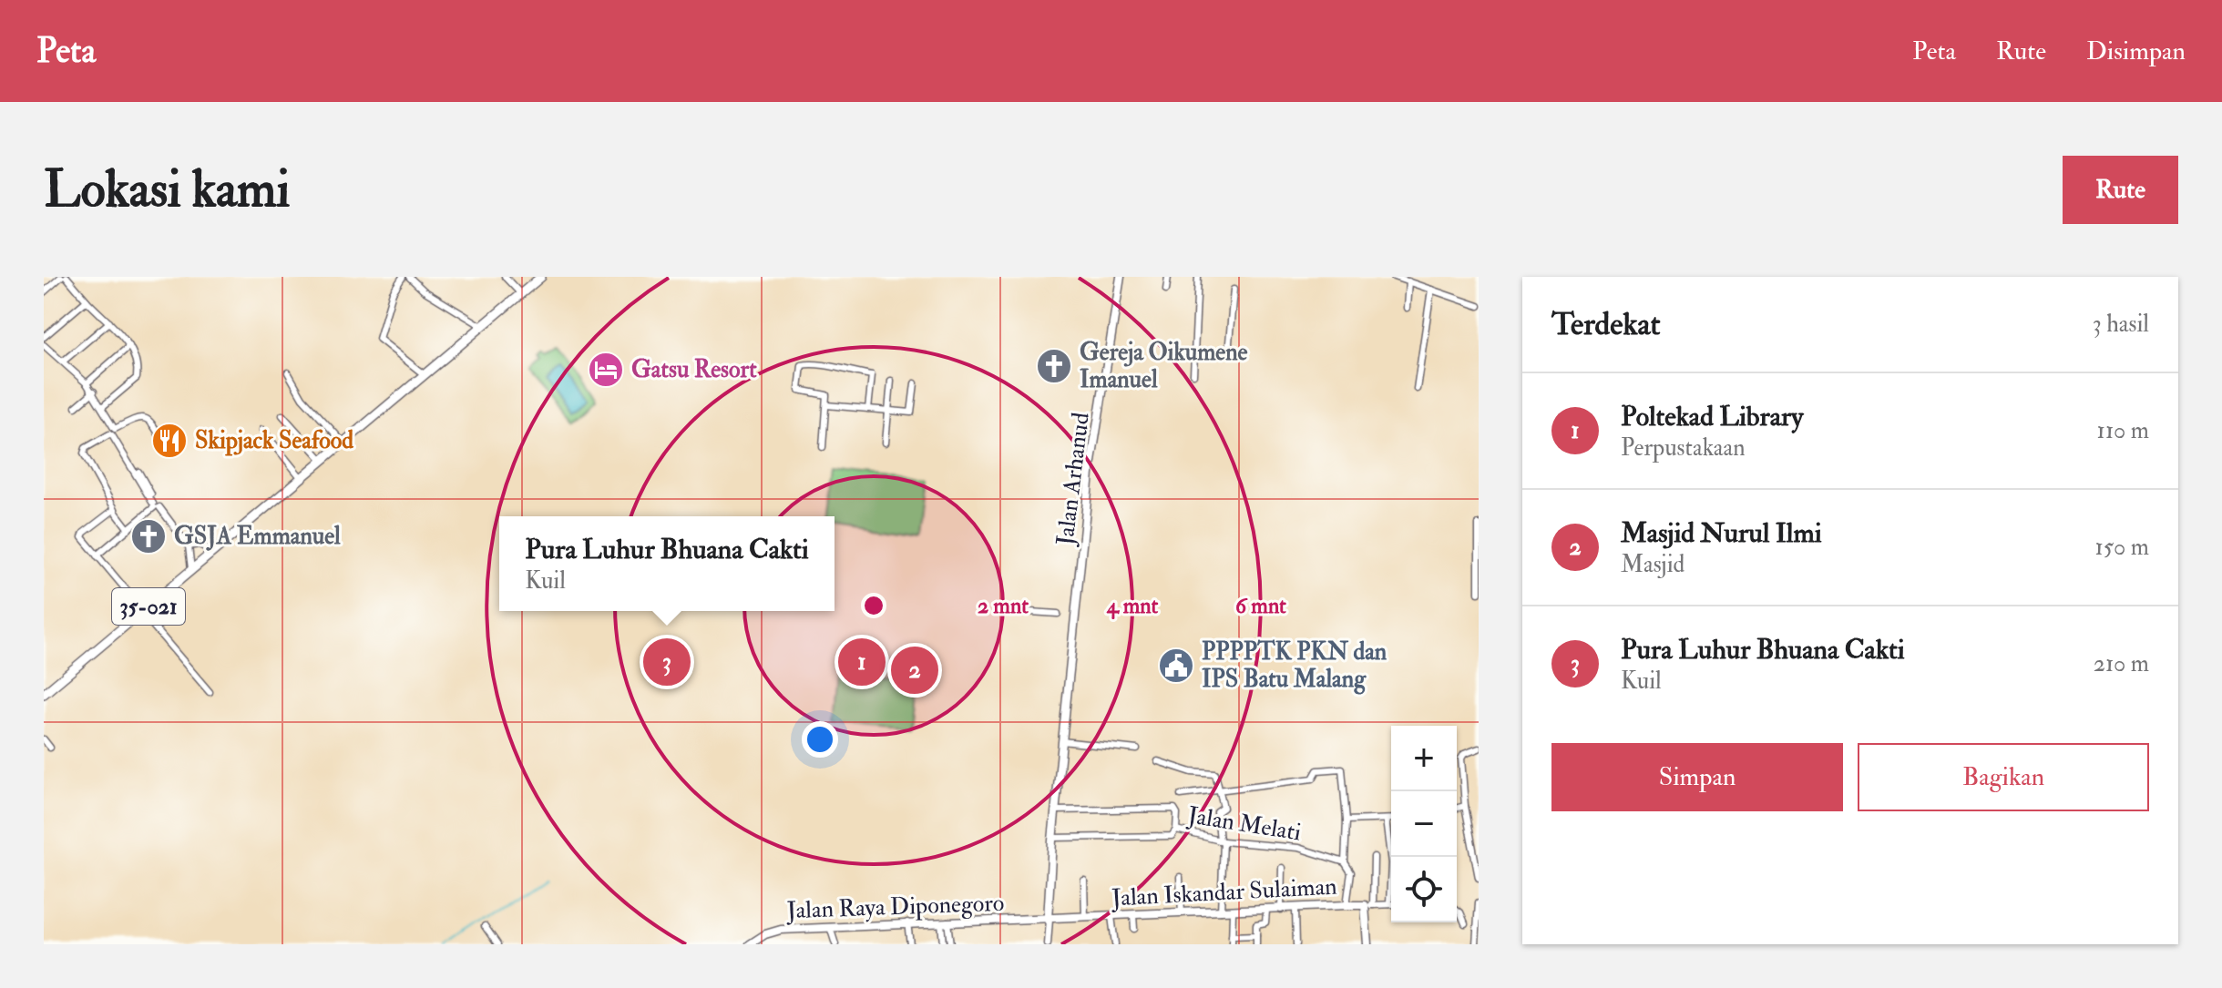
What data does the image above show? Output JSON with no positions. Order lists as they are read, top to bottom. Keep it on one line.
{"streets":{"main road":["35-021"],"street":["Jalan Arhanud","Jalan Melati","Jalan Iskandar Sulaiman","Jalan Raya Diponegoro"]},"crossings":[["Jalan Arhanud","Jalan Melati"],["Jalan Arhanud","Jalan Iskandar Sulaiman"],["Jalan Arhanud","Jalan Raya Diponegoro"],["Jalan Iskandar Sulaiman","Jalan Raya Diponegoro"]],"places":{"church":["Gereja Oikumene Imanuel","GSJA Emmanuel"],"hotel":["Gatsu Resort"],"restaurant":["Skipjack Seafood"],"public building":["PPPPTK PKN dan IPS Batu Malang"]},"page":{"header":"Peta","nav":["Peta","Rute","Disimpan"],"buttons":["Rute",["Simpan","Bagikan"]],"title":"Lokasi kami","heading":["Terdekat","3 hasil"],"list":[{"mark":"1","name":"Poltekad Library","note":"Perpustakaan","value":"110 m"},{"mark":"2","name":"Masjid Nurul Ilmi","note":"Masjid","value":"150 m"},{"mark":"3","name":"Pura Luhur Bhuana Cakti","note":"Kuil","value":"210 m"}],"popup":["Pura Luhur Bhuana Cakti","Kuil"],"pins":["1","3","2"],"map_buttons":["+","−"]},"rings":["2 mnt","4 mnt","6 mnt"]}
